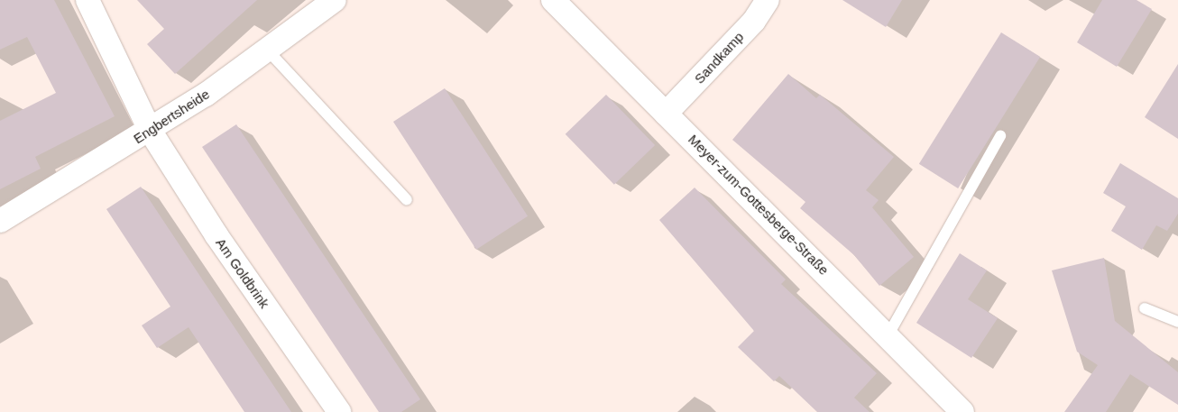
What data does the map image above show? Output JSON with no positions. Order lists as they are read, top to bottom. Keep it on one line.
{"streets":{"street":["Sandkamp","Engbertsheide","Meyer-zum-Gottesberge-Straße","Am Goldbrink"]},"crossings":[["Sandkamp","Meyer-zum-Gottesberge-Straße"],["Engbertsheide","Am Goldbrink"]]}
